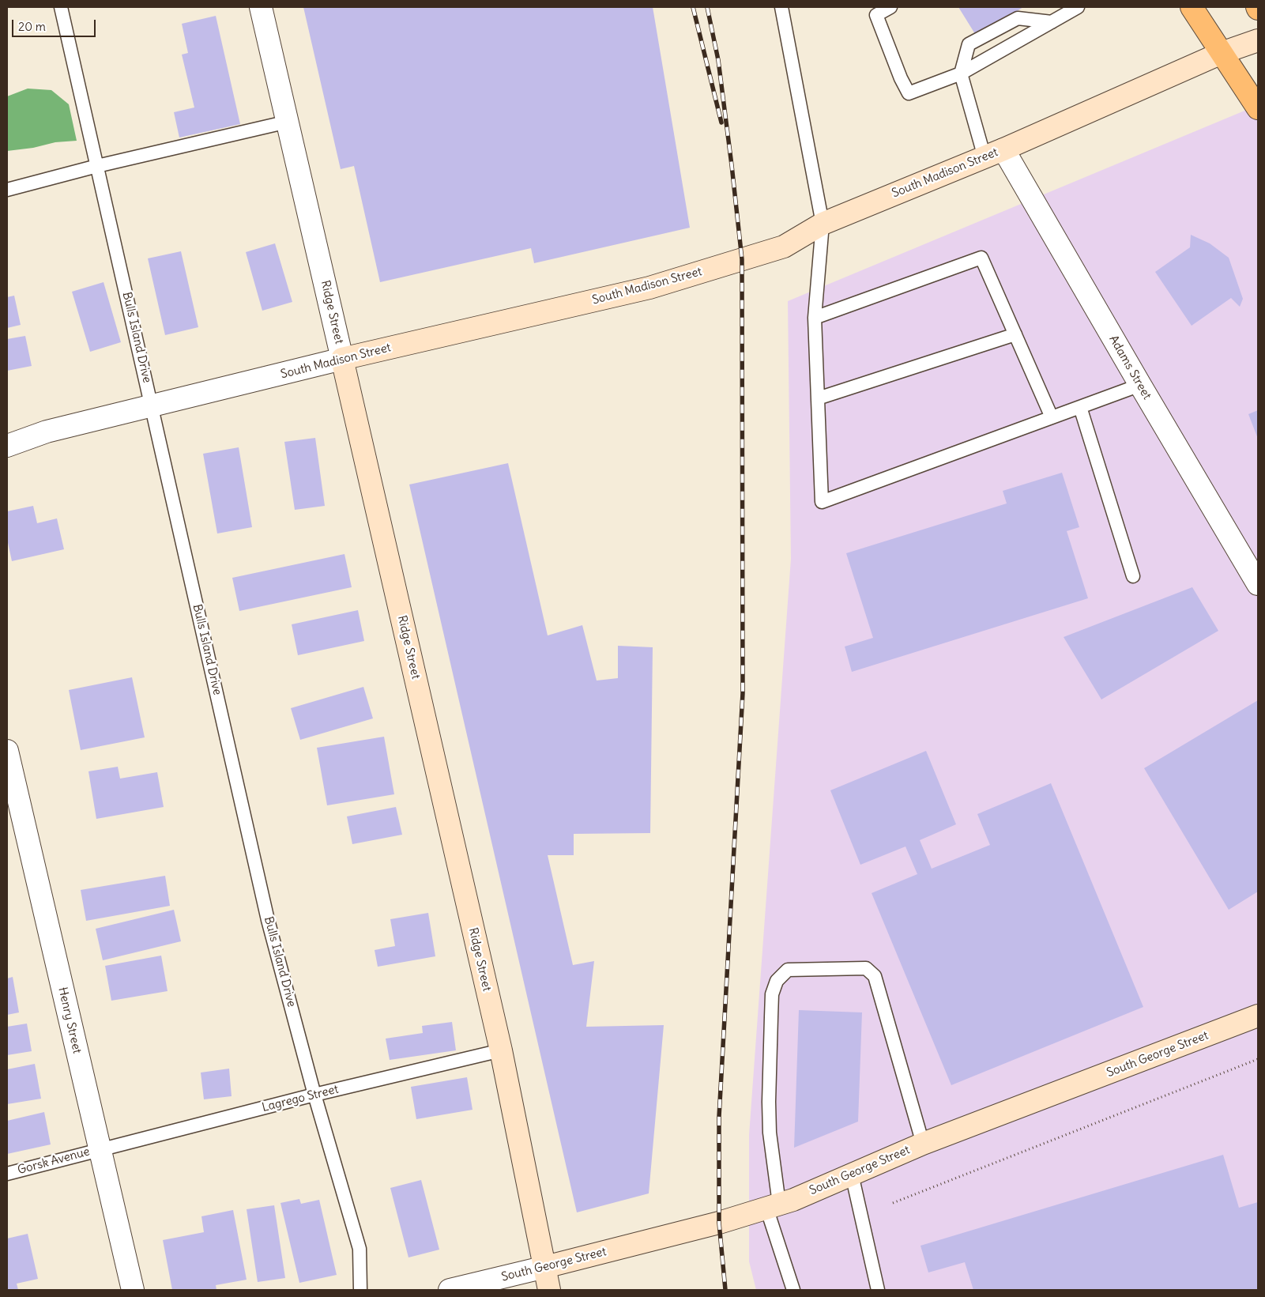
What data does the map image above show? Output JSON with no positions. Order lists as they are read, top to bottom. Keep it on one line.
{"streets":{"street":["South Madison Street","Ridge Street","Adams Street","Henry Street","South George Street"],"lane":["Bulls Island Drive","Lagrego Street","Gorsk Avenue"]},"crossings":[["South Madison Street","Ridge Street"],["South Madison Street","Bulls Island Drive"],["South Madison Street","Adams Street"],["Ridge Street","South George Street"],["Ridge Street","Lagrego Street"],["Bulls Island Drive","Lagrego Street"],["Henry Street","Lagrego Street"],["Henry Street","Gorsk Avenue"],["Lagrego Street","Gorsk Avenue"]],"scale_bar":"20 m"}
